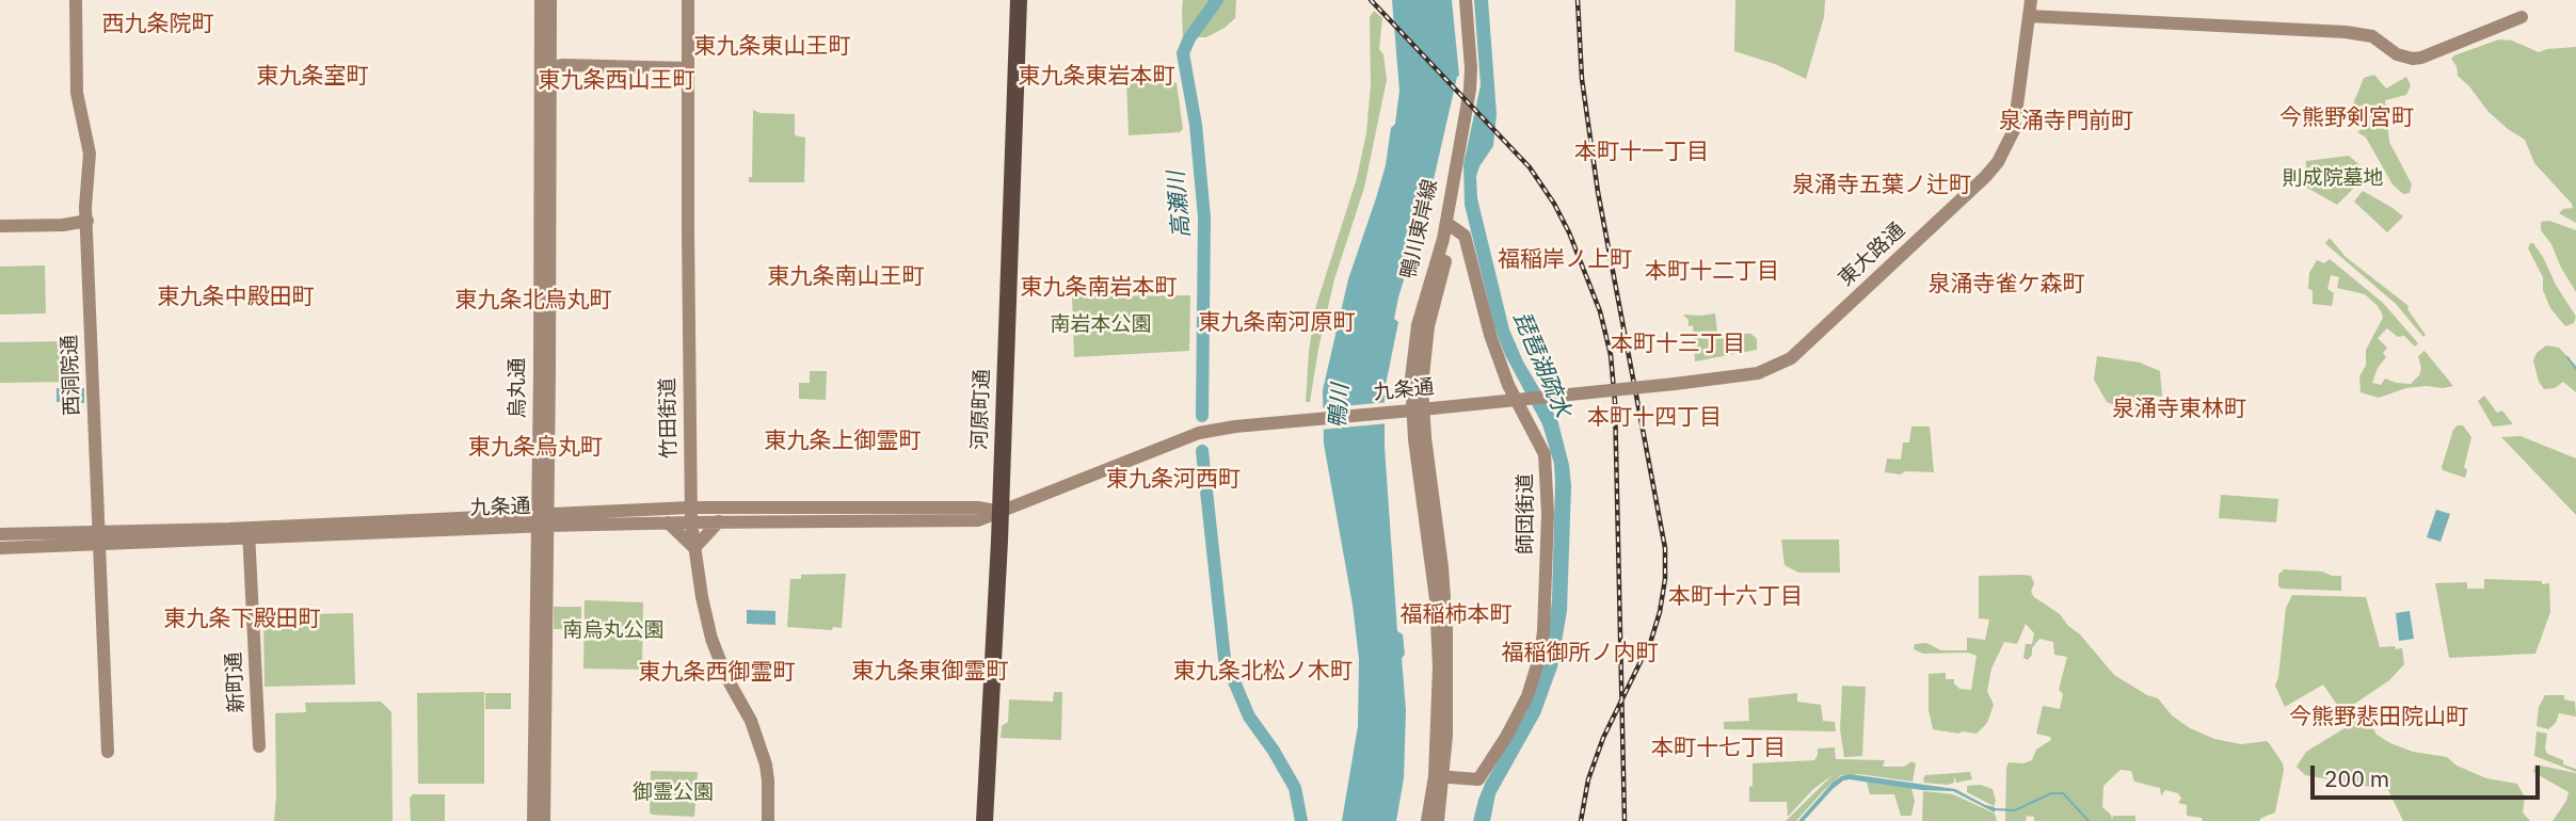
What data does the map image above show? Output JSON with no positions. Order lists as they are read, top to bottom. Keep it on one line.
{"streets":{"highway":["河原町通"],"street":["鴨川東岸線","東大路通","西洞院通","烏丸通","九条通","竹田街道","師団街道","新町通"]},"crossings":[["鴨川東岸線","九条通"],["鴨川東岸線","師団街道"],["東大路通","九条通"],["西洞院通","九条通"],["烏丸通","九条通"],["九条通","河原町通"],["九条通","竹田街道"],["九条通","新町通"]],"districts":["西九条院町","東九条東山王町","東九条室町","東九条東岩本町","東九条西山王町","今熊野剣宮町","泉涌寺門前町","本町十一丁目","泉涌寺五葉ノ辻町","福稲岸ノ上町","本町十二丁目","東九条南山王町","泉涌寺雀ケ森町","東九条南岩本町","東九条中殿田町","東九条北烏丸町","東九条南河原町","本町十三丁目","泉涌寺東林町","本町十四丁目","東九条上御霊町","東九条烏丸町","東九条河西町","本町十六丁目","福稲柿本町","東九条下殿田町","福稲御所ノ内町","東九条東御霊町","東九条北松ノ木町","東九条西御霊町","今熊野悲田院山町","本町十七丁目"],"water":["高瀬川","琵琶湖疏水","鴨川"],"parks":["則成院墓地","南岩本公園","南烏丸公園","御霊公園"],"scale_bar":"200 m"}
